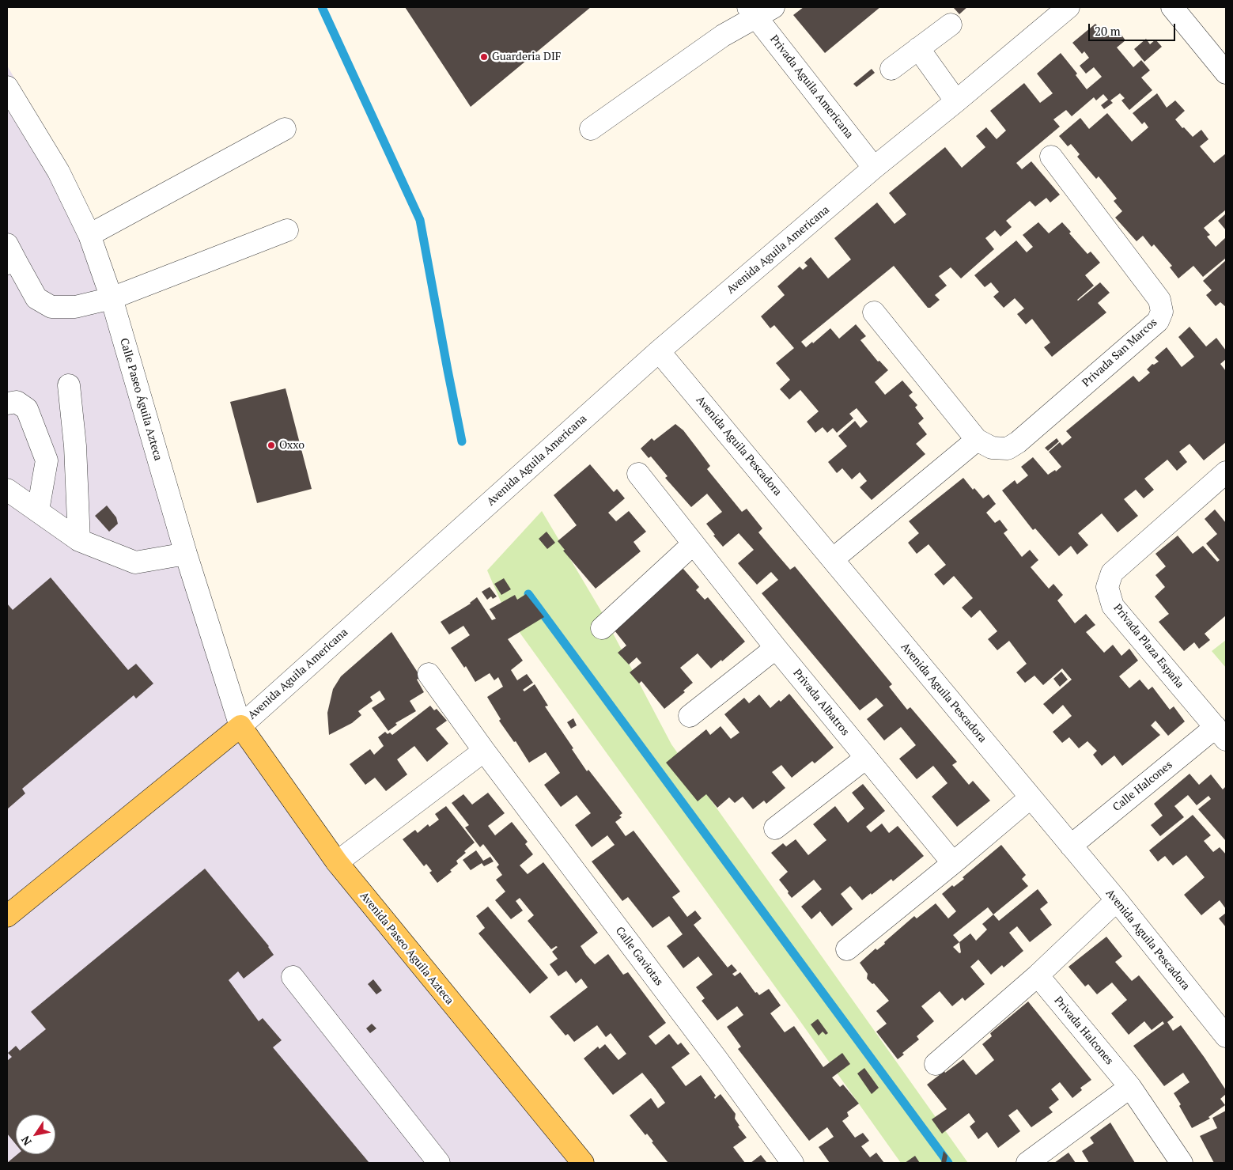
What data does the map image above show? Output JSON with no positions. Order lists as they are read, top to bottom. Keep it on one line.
{"streets":{"main road":["Avenida Aguila Americana","Avenida Paseo Aguila Azteca"],"street":["Privada Aguila Americana","Privada San Marcos","Calle Paseo Águila Azteca","Avenida Aguila Pescadora","Privada Plaza España","Privada Albatros","Calle Halcones","Calle Gaviotas","Privada Halcones"]},"crossings":[["Privada Aguila Americana","Avenida Aguila Americana"],["Avenida Aguila Americana","Calle Paseo Águila Azteca"],["Avenida Aguila Americana","Avenida Aguila Pescadora"],["Avenida Aguila Americana","Avenida Paseo Aguila Azteca"],["Calle Paseo Águila Azteca","Avenida Paseo Aguila Azteca"],["Avenida Aguila Pescadora","Calle Halcones"],["Privada Plaza España","Calle Halcones"]],"places":["Guarderia DIF","Oxxo"],"scale_bar":"20 m","north":"bottom left"}
